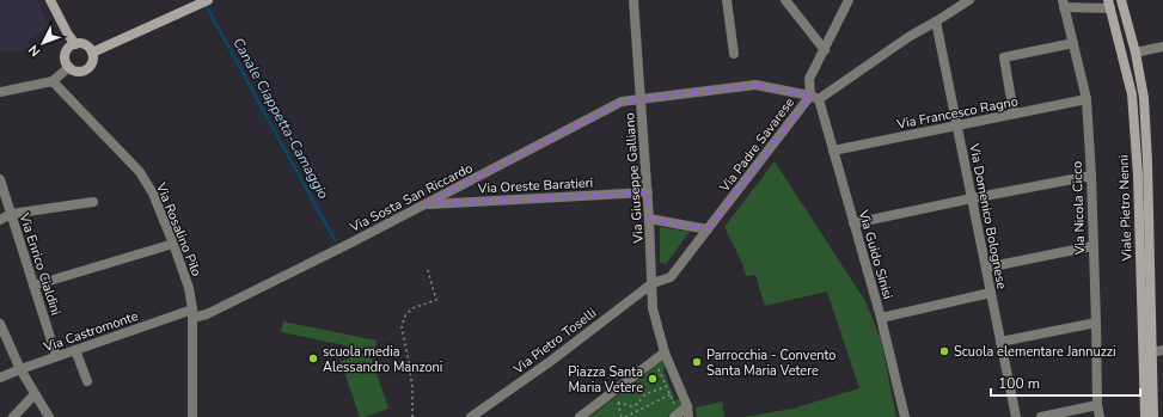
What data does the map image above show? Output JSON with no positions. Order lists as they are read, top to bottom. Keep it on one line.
{"streets":{"main road":["Viale Pietro Nenni"],"street":["Via Francesco Ragno","Via Padre Savarese","Via Giuseppe Galliano","Via Oreste Baratieri","Via Sosta San Riccardo","Via Nicola Cicco","Via Domenico Bolognese","Via Rosalino Pilo","Via Guido Sinisi","Via Enrico Cialdini","Via Castromonte","Via Pietro Toselli"]},"crossings":[["Via Francesco Ragno","Via Nicola Cicco"],["Via Francesco Ragno","Via Domenico Bolognese"],["Via Francesco Ragno","Via Guido Sinisi"],["Via Padre Savarese","Via Giuseppe Galliano"],["Via Padre Savarese","Via Sosta San Riccardo"],["Via Padre Savarese","Via Domenico Bolognese"],["Via Padre Savarese","Via Guido Sinisi"],["Via Padre Savarese","Via Pietro Toselli"],["Via Giuseppe Galliano","Via Oreste Baratieri"],["Via Giuseppe Galliano","Via Sosta San Riccardo"],["Via Giuseppe Galliano","Via Pietro Toselli"],["Via Oreste Baratieri","Via Sosta San Riccardo"],["Via Sosta San Riccardo","Via Rosalino Pilo"],["Via Sosta San Riccardo","Via Guido Sinisi"],["Via Sosta San Riccardo","Via Castromonte"],["Via Rosalino Pilo","Via Castromonte"],["Via Enrico Cialdini","Via Castromonte"]],"water":["Canale Ciappetta-Camaggio"],"places":["Scuola elementare Jannuzzi","scuola media Alessandro Manzoni","Parrocchia - Convento Santa Maria Vetere","Piazza Santa Maria Vetere"],"scale_bar":"100 m","north":"bottom left"}
